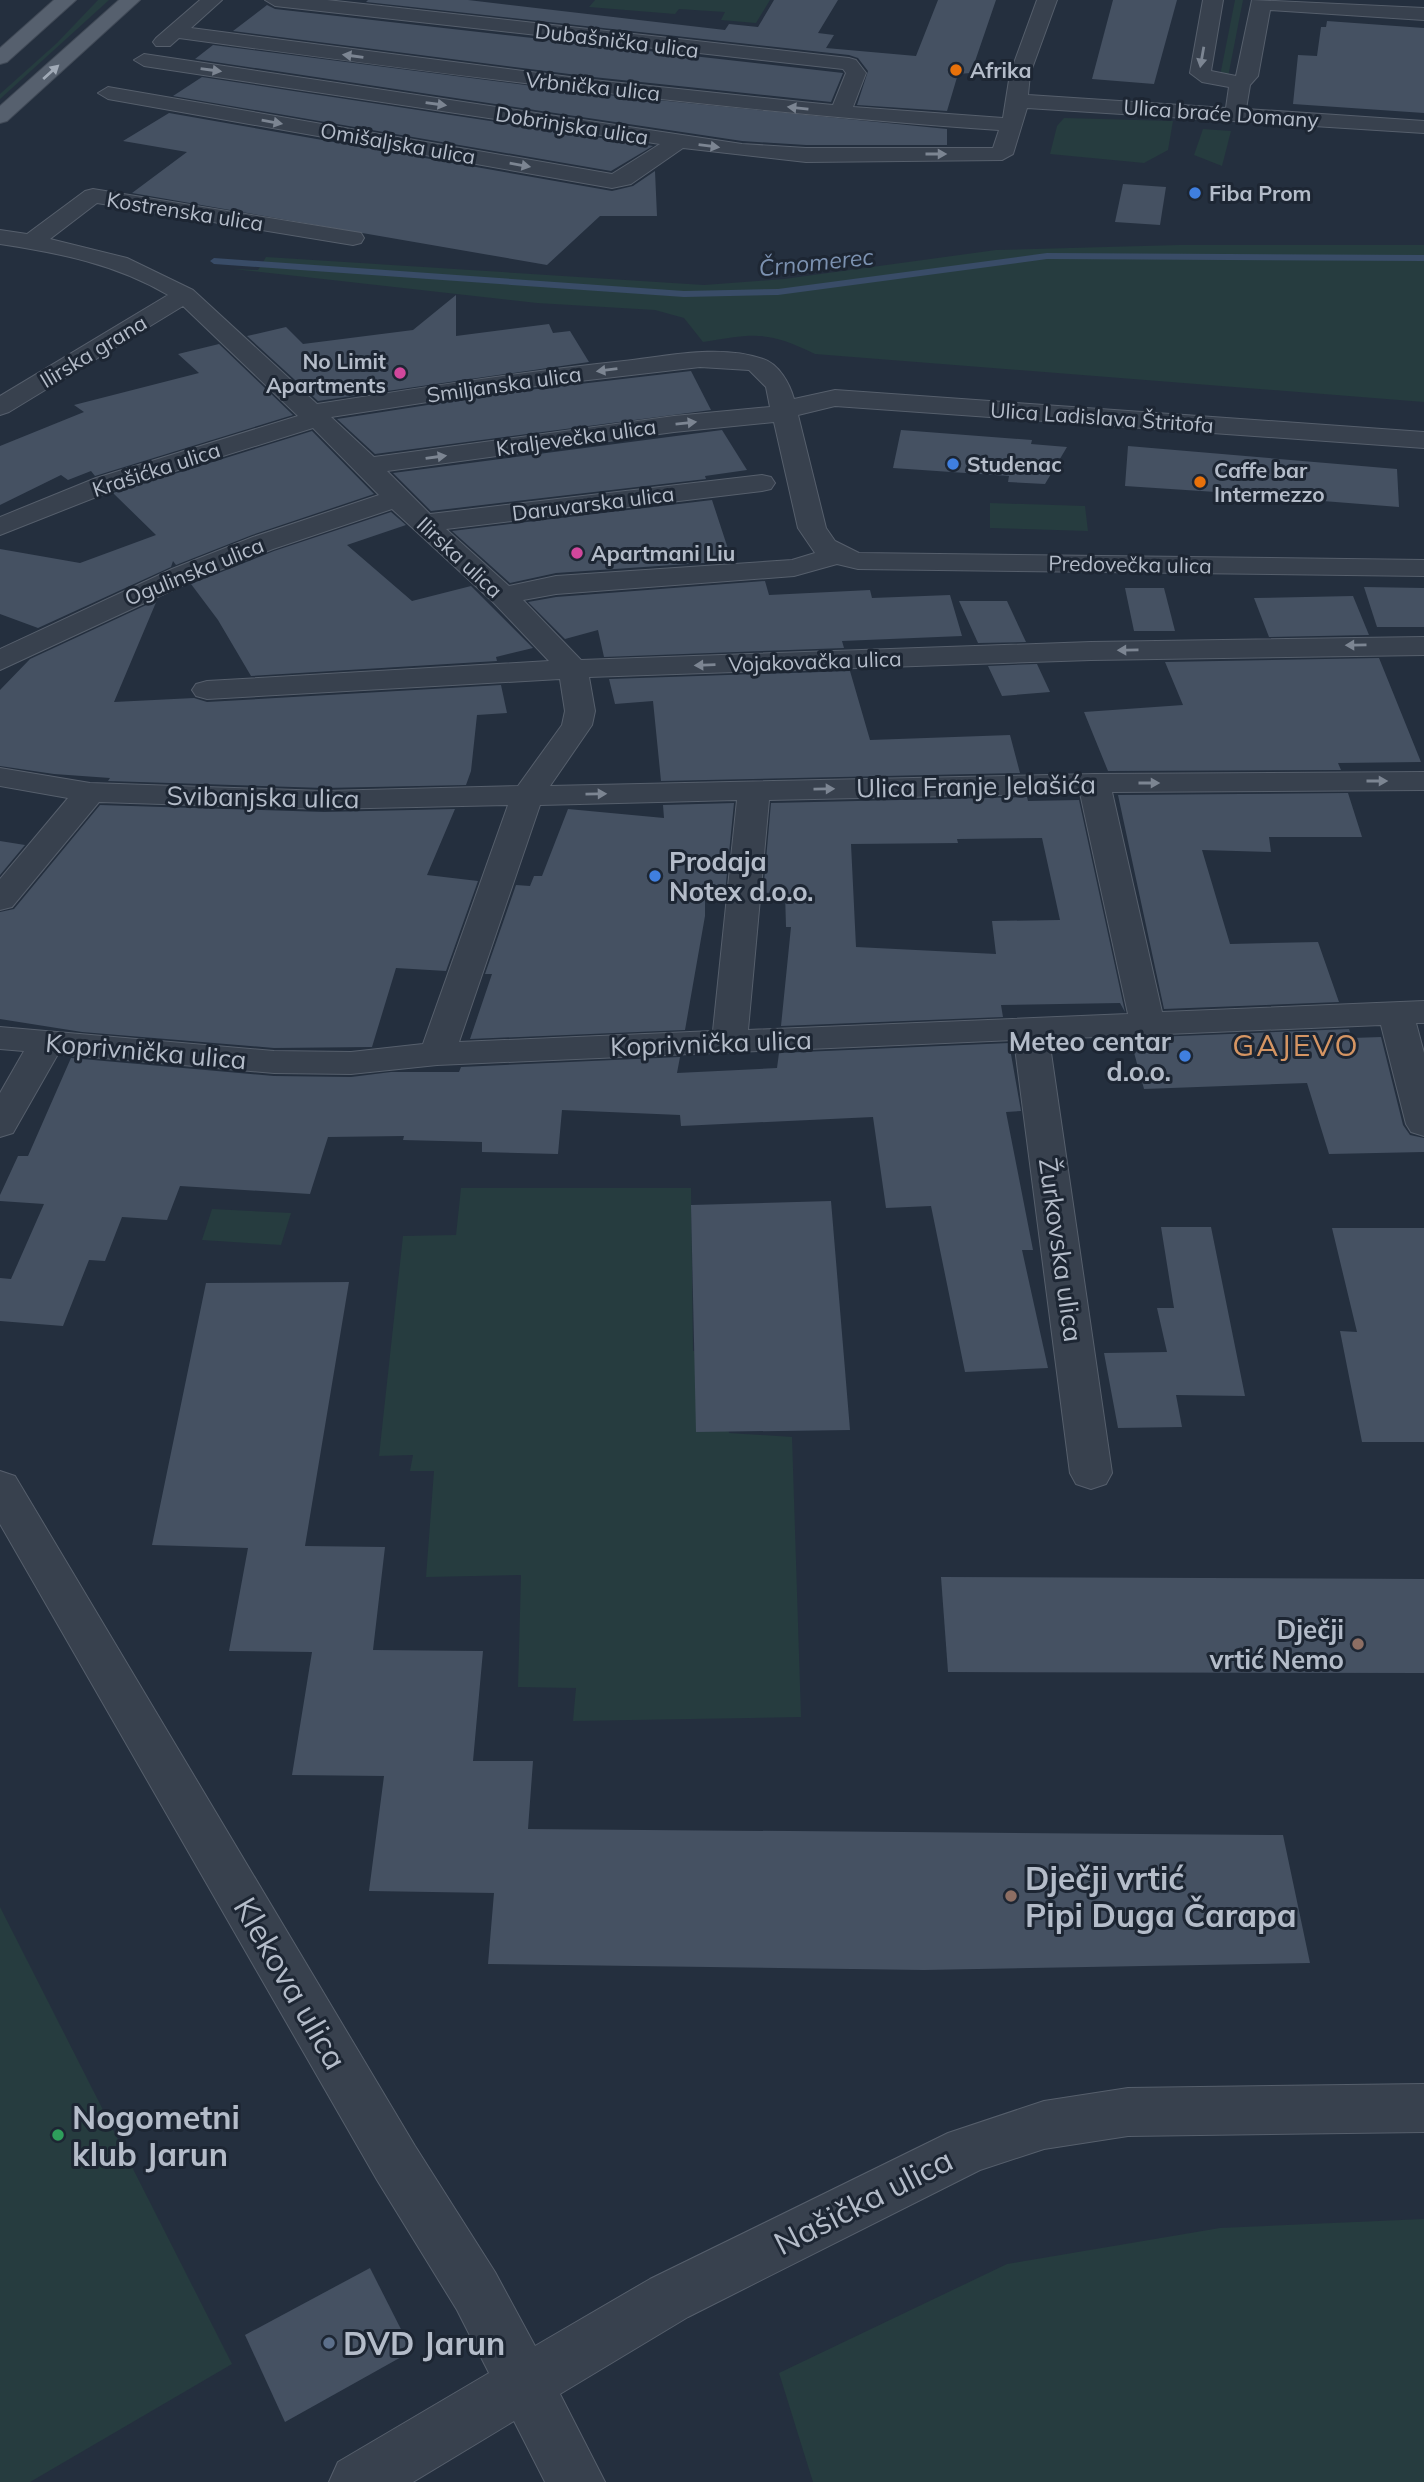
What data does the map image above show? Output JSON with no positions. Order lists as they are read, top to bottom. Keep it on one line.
{"streets":{"street":["Dubašnička ulica","Vrbnička ulica","Ulica braće Domany","Dobrinjska ulica","Omišaljska ulica","Kostrenska ulica","Ilirska grana","Smiljanska ulica","Ulica Ladislava Štritofa","Kraljevečka ulica","Krašićka ulica","Daruvarska ulica","Ilirska ulica","Predovečka ulica","Ogulinska ulica","Vojakovačka ulica","Ulica Franje Jelašića","Svibanjska ulica","Koprivnička ulica","Žurkovska ulica","Klekova ulica","Našička ulica"]},"crossings":[["Dubašnička ulica","Vrbnička ulica"],["Vrbnička ulica","Dobrinjska ulica"],["Dobrinjska ulica","Omišaljska ulica"],["Kostrenska ulica","Ilirska ulica"],["Ilirska grana","Ilirska ulica"],["Smiljanska ulica","Ulica Ladislava Štritofa"],["Smiljanska ulica","Kraljevečka ulica"],["Smiljanska ulica","Krašićka ulica"],["Smiljanska ulica","Ilirska ulica"],["Ulica Ladislava Štritofa","Kraljevečka ulica"],["Kraljevečka ulica","Ilirska ulica"],["Krašićka ulica","Ilirska ulica"],["Daruvarska ulica","Ilirska ulica"],["Ilirska ulica","Predovečka ulica"],["Ilirska ulica","Ogulinska ulica"],["Ilirska ulica","Vojakovačka ulica"],["Ulica Franje Jelašića","Svibanjska ulica"],["Koprivnička ulica","Žurkovska ulica"],["Klekova ulica","Našička ulica"]],"one_way":["Vrbnička ulica","Dobrinjska ulica","Omišaljska ulica","Smiljanska ulica","Kraljevečka ulica","Vojakovačka ulica","Ulica Franje Jelašića"],"districts":["GAJEVO"],"water":["Črnomerec"],"places":["Afrika","Fiba Prom","No Limit Apartments","Studenac","Caffe bar Intermezzo","Apartmani Liu","Prodaja Notex d.o.o.","Meteo centar d.o.o.","Dječji vrtić Nemo","Dječji vrtić Pipi Duga Čarapa","Nogometni klub Jarun","DVD Jarun"]}
